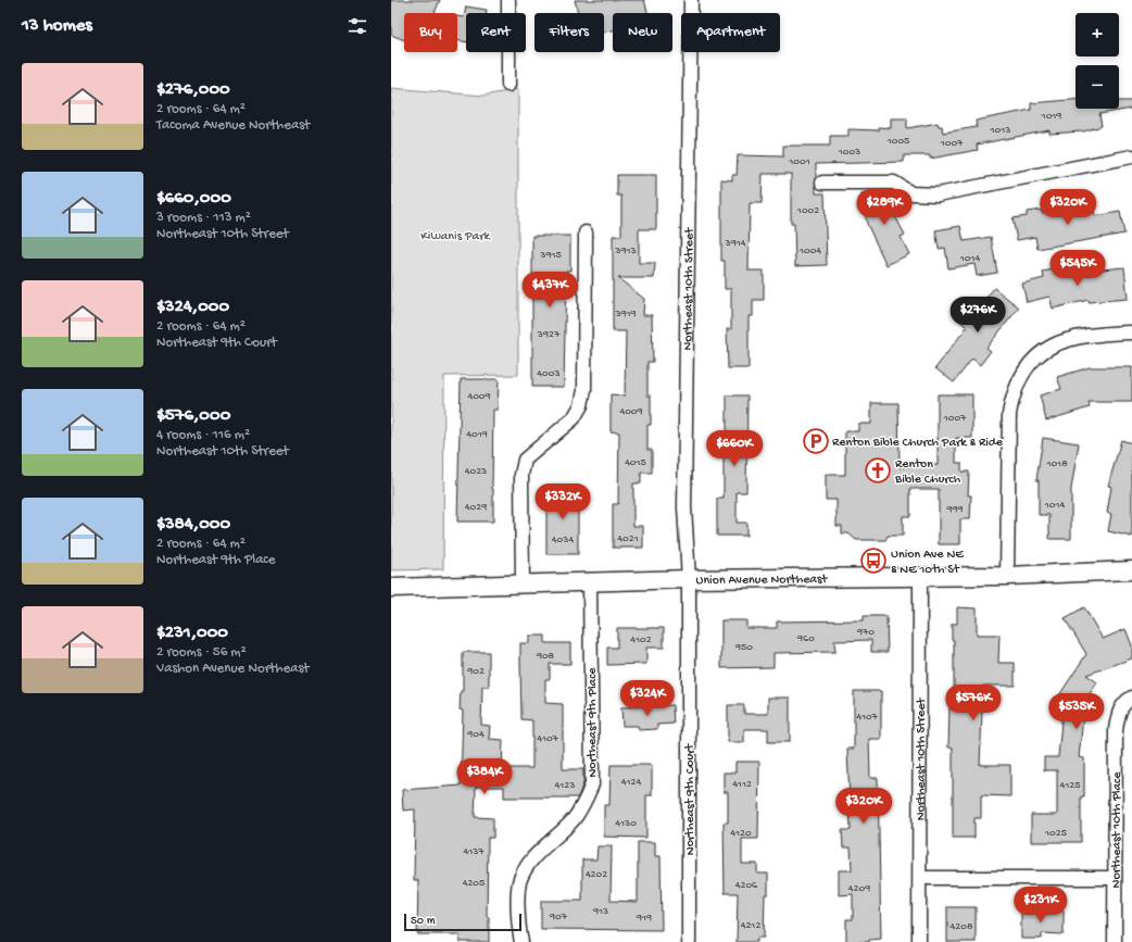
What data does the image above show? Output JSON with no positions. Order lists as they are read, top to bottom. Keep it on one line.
{"streets":{"street":["Northeast 10th Street","Union Avenue Northeast","Northeast 9th Place","Northeast 9th Court","Northeast 10th Place"]},"crossings":[["Northeast 10th Street","Union Avenue Northeast"],["Northeast 10th Street","Northeast 9th Court"],["Union Avenue Northeast","Northeast 9th Place"],["Union Avenue Northeast","Northeast 9th Court"]],"parks":["Kiwanis Park"],"places":{"parking":["Renton Bible Church Park & Ride"],"church":["Renton Bible Church"],"bus stop":["Union Ave NE & NE 10th St"]},"house_numbers":["1019","1013","1005","1007","1003","1001","1002","3914","3913","1004","3915","1014","3919","3927","4003","4009","4009","1007","4019","4015","1018","4023","1014","4029","999","4021","4034","970","960","4102","950","908","902","4107","904","4107","4124","4112","4123","4125","4130","4120","1025","4137","4202","4205","4206","4209","913","907","919","4212","4208"],"scale_bar":"50 m","page":{"heading":"13 homes","map_buttons":["+","−"],"chip":["Buy","Rent","Filters","New","Apartment"],"list":[{"name":"$276,000","note":"2 rooms · 64 m² · Tacoma Avenue Northeast"},{"name":"$660,000","note":"3 rooms · 113 m² · Northeast 10th Street"},{"name":"$324,000","note":"2 rooms · 64 m² · Northeast 9th Court"},{"name":"$576,000","note":"4 rooms · 116 m² · Northeast 10th Street"},{"name":"$384,000","note":"2 rooms · 64 m² · Northeast 9th Place"},{"name":"$231,000","note":"2 rooms · 56 m² · Vashon Avenue Northeast"}],"price":["$289K","$320K","$545K","$437K","$276K","$660K","$332K","$324K","$576K","$535K","$384K","$320K","$231K"],"scale":"50 m"}}
